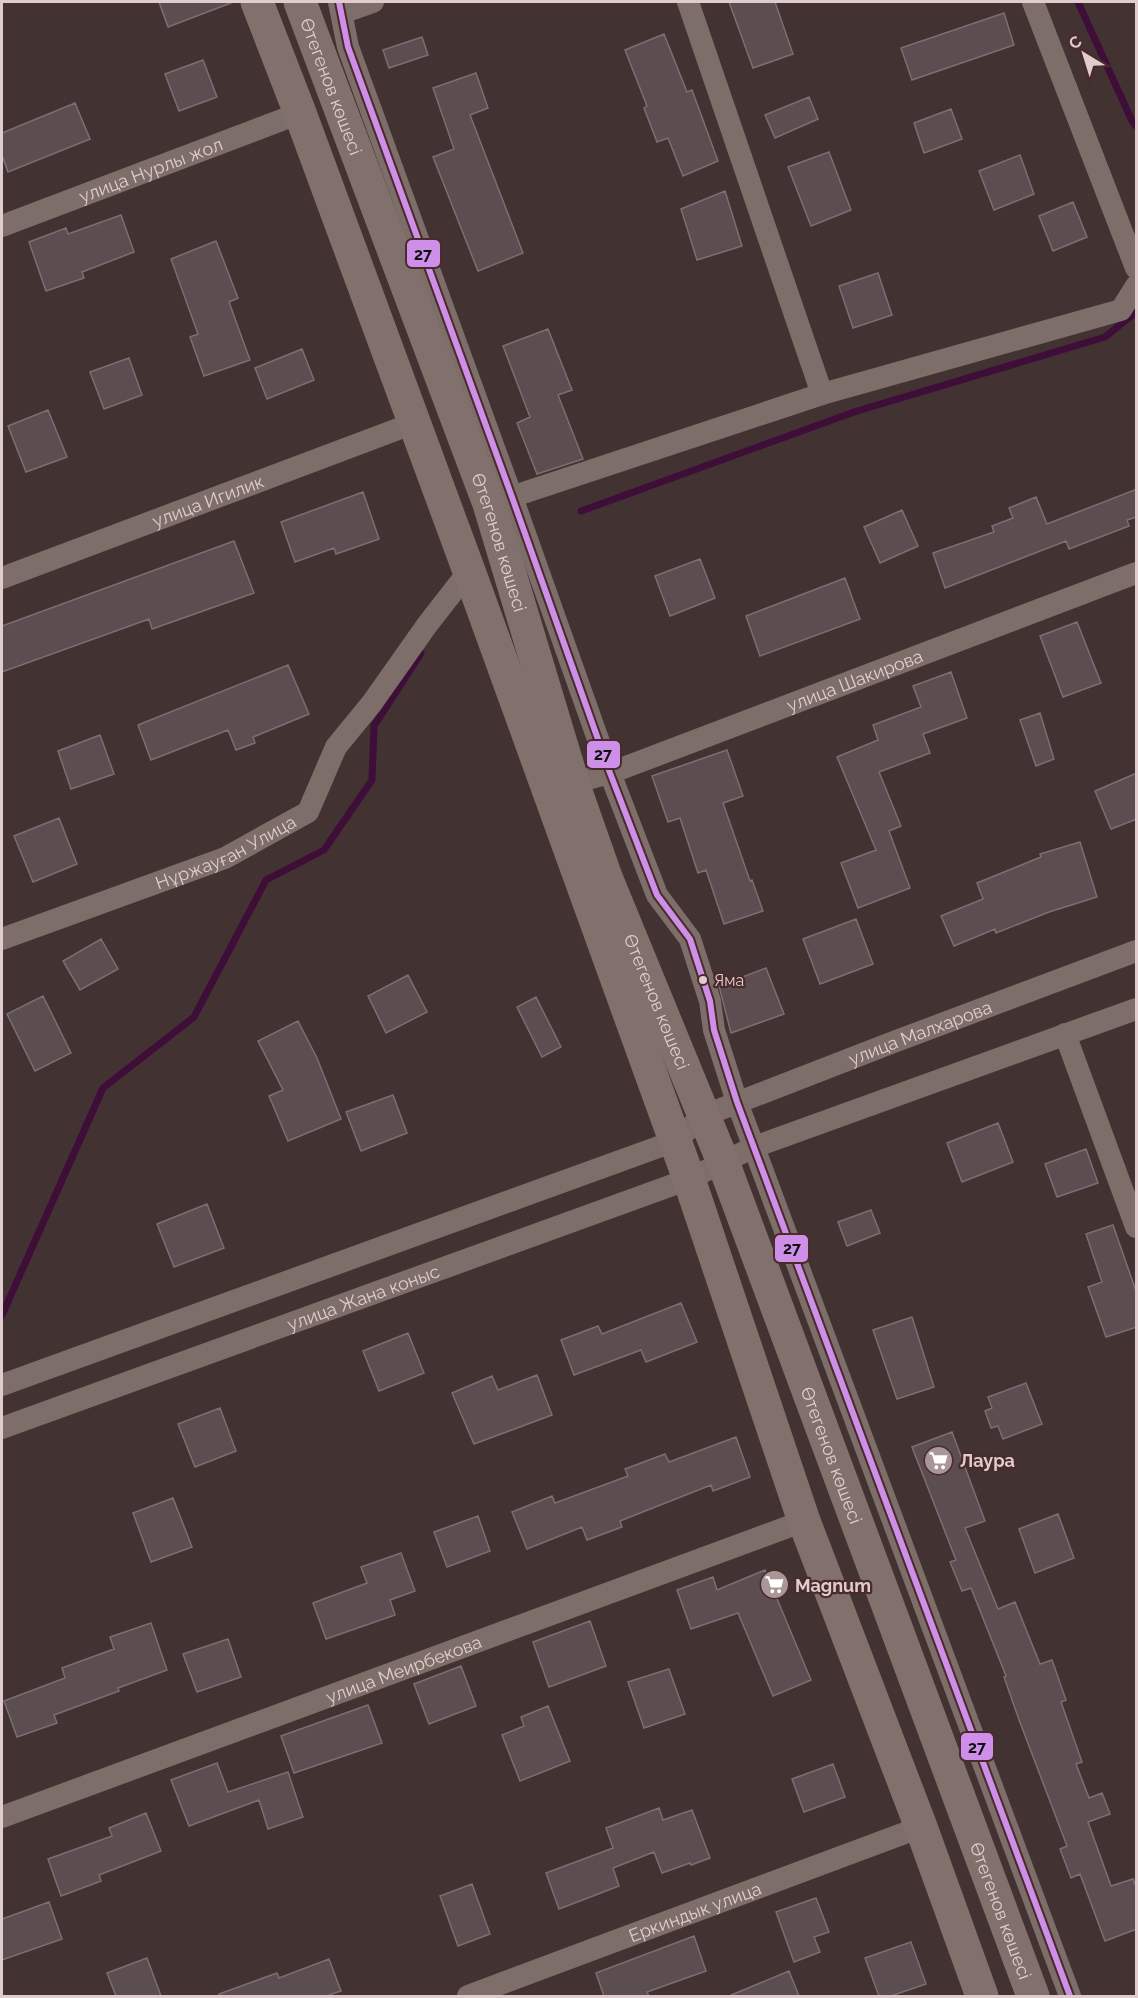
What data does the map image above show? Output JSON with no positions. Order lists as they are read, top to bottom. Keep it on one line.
{"streets":{"main road":["Өтегенов көшесі"],"street":["улица Нурлы жол","улица Игилик","улица Шакирова","Нұржауған Улица","улица Малхарова","улица Жана коныс","улица Меирбекова","Еркиндык улица"]},"crossings":[["Өтегенов көшесі","улица Нурлы жол"],["Өтегенов көшесі","улица Игилик"],["Өтегенов көшесі","улица Шакирова"],["Өтегенов көшесі","Нұржауған Улица"],["Өтегенов көшесі","улица Малхарова"],["Өтегенов көшесі","улица Жана коныс"],["Өтегенов көшесі","улица Меирбекова"],["Өтегенов көшесі","Еркиндык улица"]],"places":{"other":["Яма"],"supermarket":["Лаура","Magnum"]},"lines":["transit line 27"],"north":"top left"}
